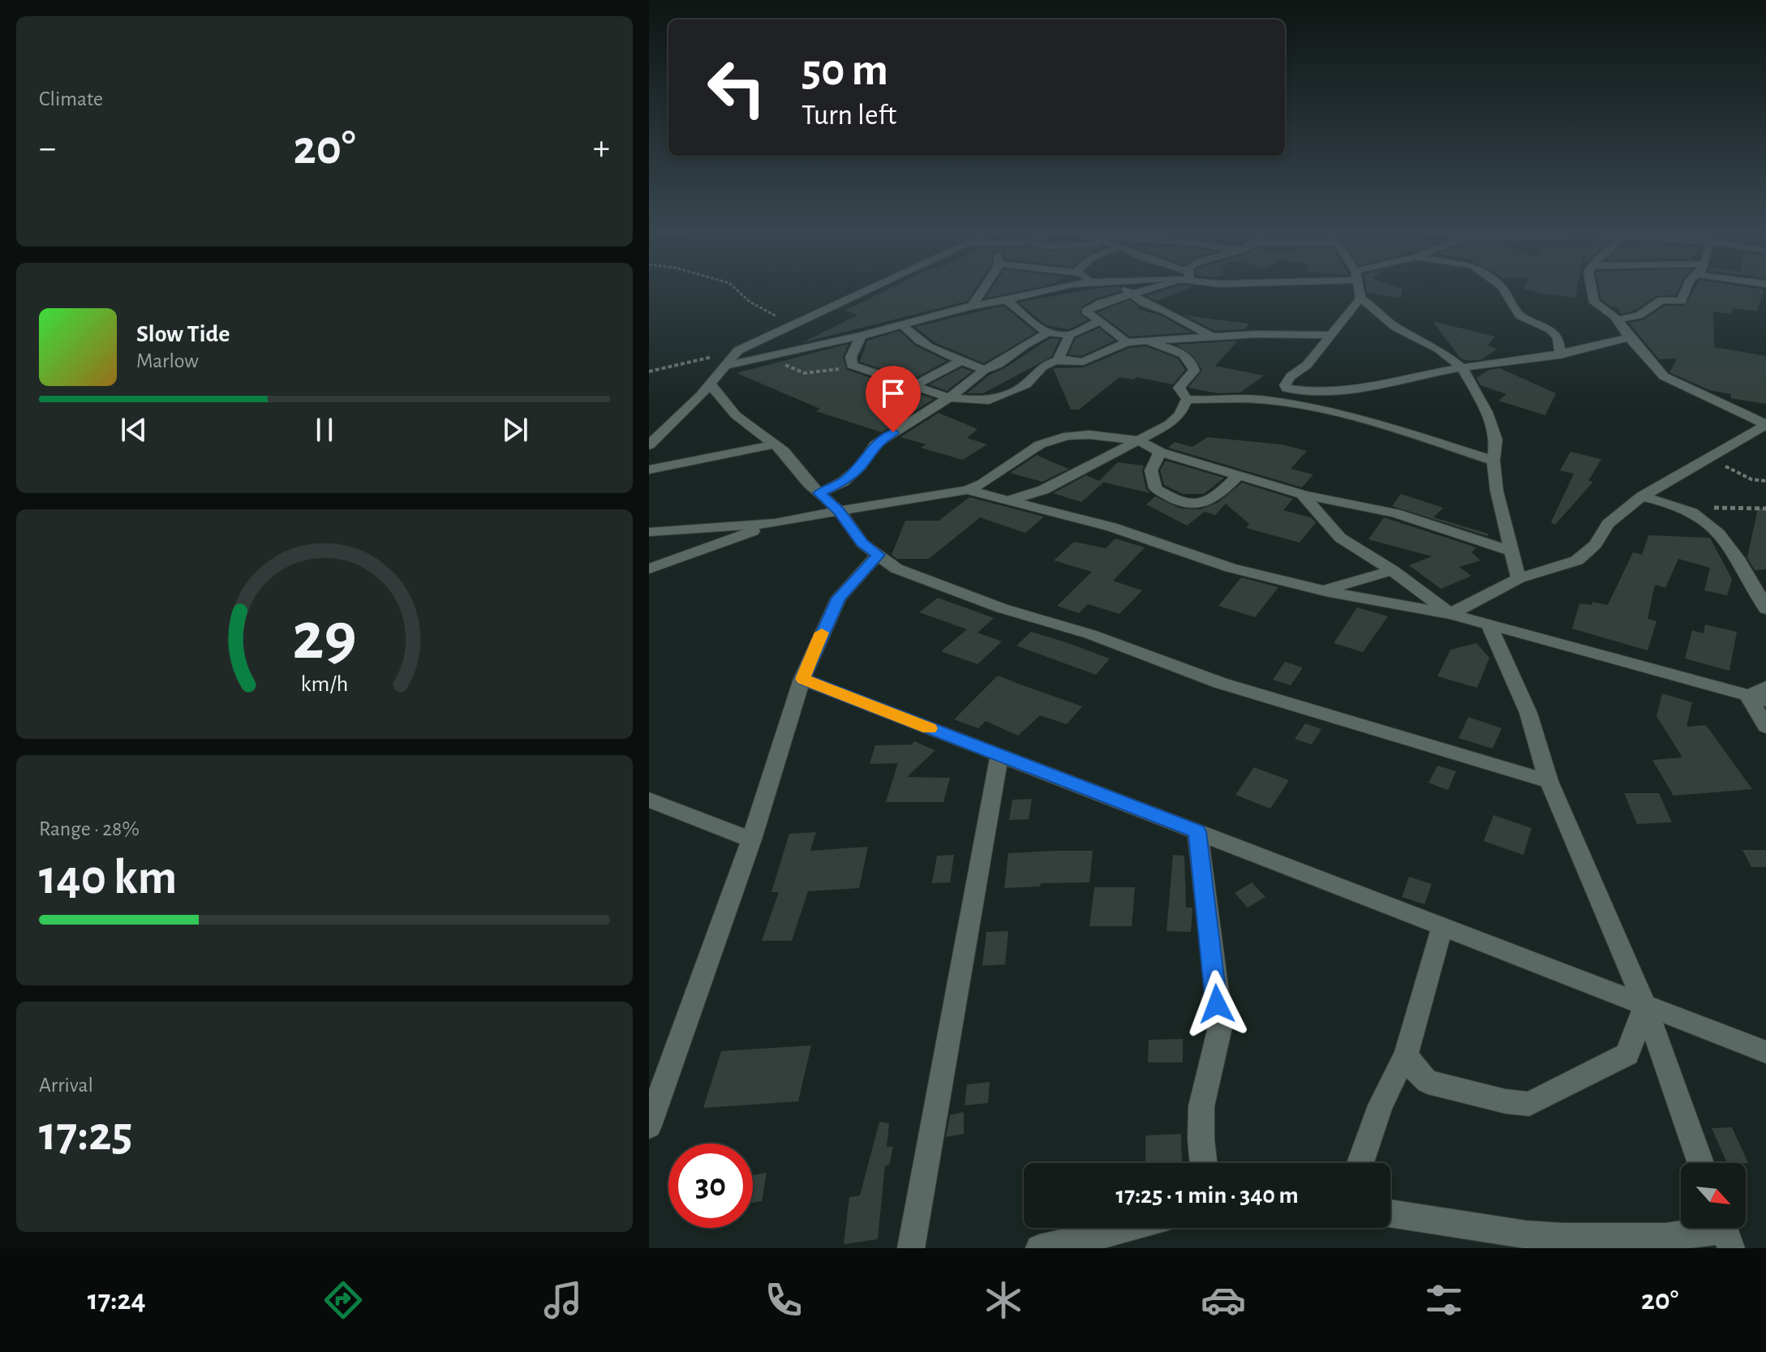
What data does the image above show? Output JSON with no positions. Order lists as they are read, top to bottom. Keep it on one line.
{"north":"bottom right","page":{"tile":["Climate",["Range · 28%","140 km"],["Arrival","17:25"]],"turn":["50 m","Turn left"],"heat":["−","20°","+"],"song":["Slow Tide","Marlow"],"limit":"30","trip":"17:25 · 1 min · 340 m","tabs":["17:24","20°"],"gauge":["29","km/h"]}}
